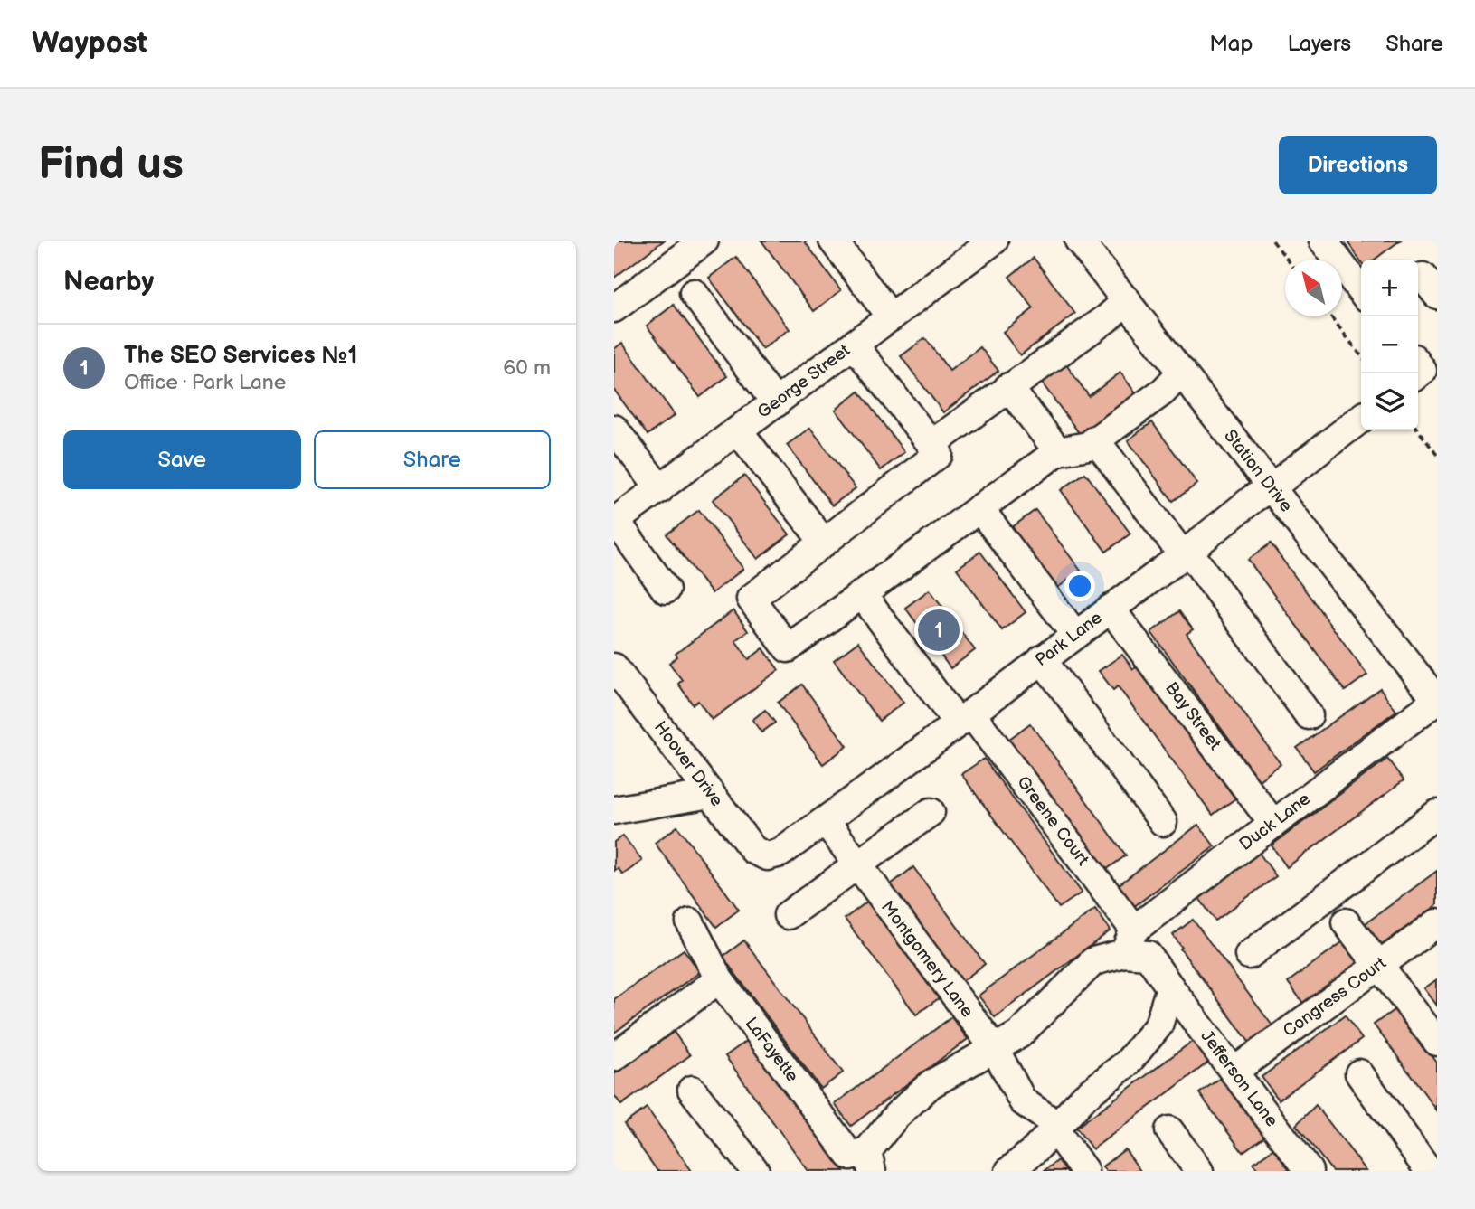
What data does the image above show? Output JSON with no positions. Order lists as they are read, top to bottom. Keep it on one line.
{"streets":{"street":["George Street","Station Drive","Park Lane","Bay Street","Hoover Drive","Greene Court","Duck Lane","Montgomery Lane","Congress Court","LaFayette","Jefferson Lane"]},"crossings":[["Station Drive","Park Lane"],["Station Drive","Duck Lane"],["Park Lane","Bay Street"],["Park Lane","Hoover Drive"],["Park Lane","Greene Court"],["Park Lane","Montgomery Lane"],["Bay Street","Duck Lane"],["Greene Court","Duck Lane"],["Greene Court","Jefferson Lane"],["Duck Lane","Jefferson Lane"],["Congress Court","Jefferson Lane"]],"north":"top left","page":{"header":"Waypost","nav":["Map","Layers","Share"],"buttons":["Directions",["Save","Share"]],"title":"Find us","heading":"Nearby","map_buttons":["+","−"],"list":[{"mark":"1","name":"The SEO Services №1","note":"Office · Park Lane","value":"60 m"}],"pins":"1"}}
